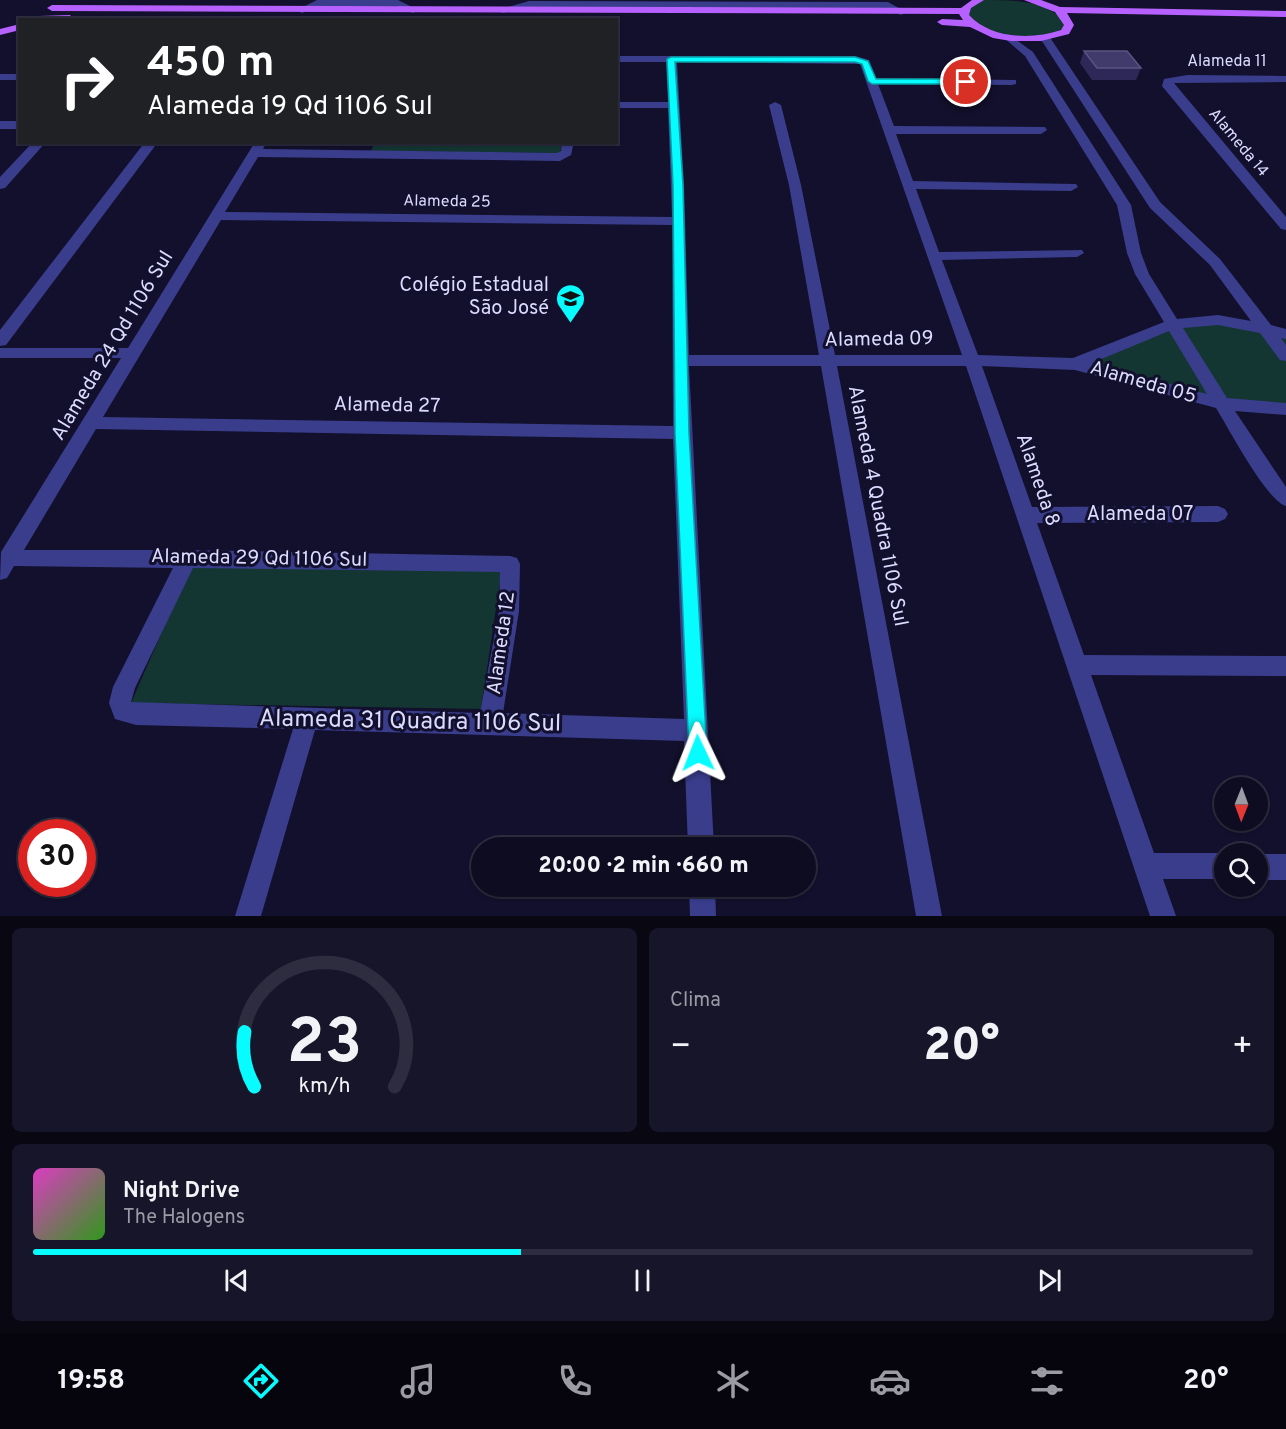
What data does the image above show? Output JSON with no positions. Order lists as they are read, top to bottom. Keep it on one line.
{"streets":{"street":["Alameda 11","Alameda 14","Alameda 25","Alameda 09","Alameda 24 Qd 1106 Sul","Alameda 05","Alameda 27","Alameda 8","Alameda 4 Quadra 1106 Sul","Alameda 07","Alameda 29 Qd 1106 Sul","Alameda 12","Alameda 31 Quadra 1106 Sul"]},"crossings":[["Alameda 11","Alameda 14"],["Alameda 25","Alameda 24 Qd 1106 Sul"],["Alameda 09","Alameda 05"],["Alameda 09","Alameda 8"],["Alameda 09","Alameda 4 Quadra 1106 Sul"],["Alameda 24 Qd 1106 Sul","Alameda 27"],["Alameda 24 Qd 1106 Sul","Alameda 29 Qd 1106 Sul"],["Alameda 8","Alameda 07"],["Alameda 29 Qd 1106 Sul","Alameda 12"],["Alameda 29 Qd 1106 Sul","Alameda 31 Quadra 1106 Sul"],["Alameda 12","Alameda 31 Quadra 1106 Sul"]],"places":{"school or university":["Colégio Estadual São José"]},"north":"bottom","page":{"turn":["450 m","Alameda 19 Qd 1106 Sul"],"limit":"30","trip":"20:00 · 2 min · 660 m","tile":"Clima","heat":["−","20°","+"],"song":["Night Drive","The Halogens"],"tabs":["19:58","20°"],"gauge":["23","km/h"]}}
